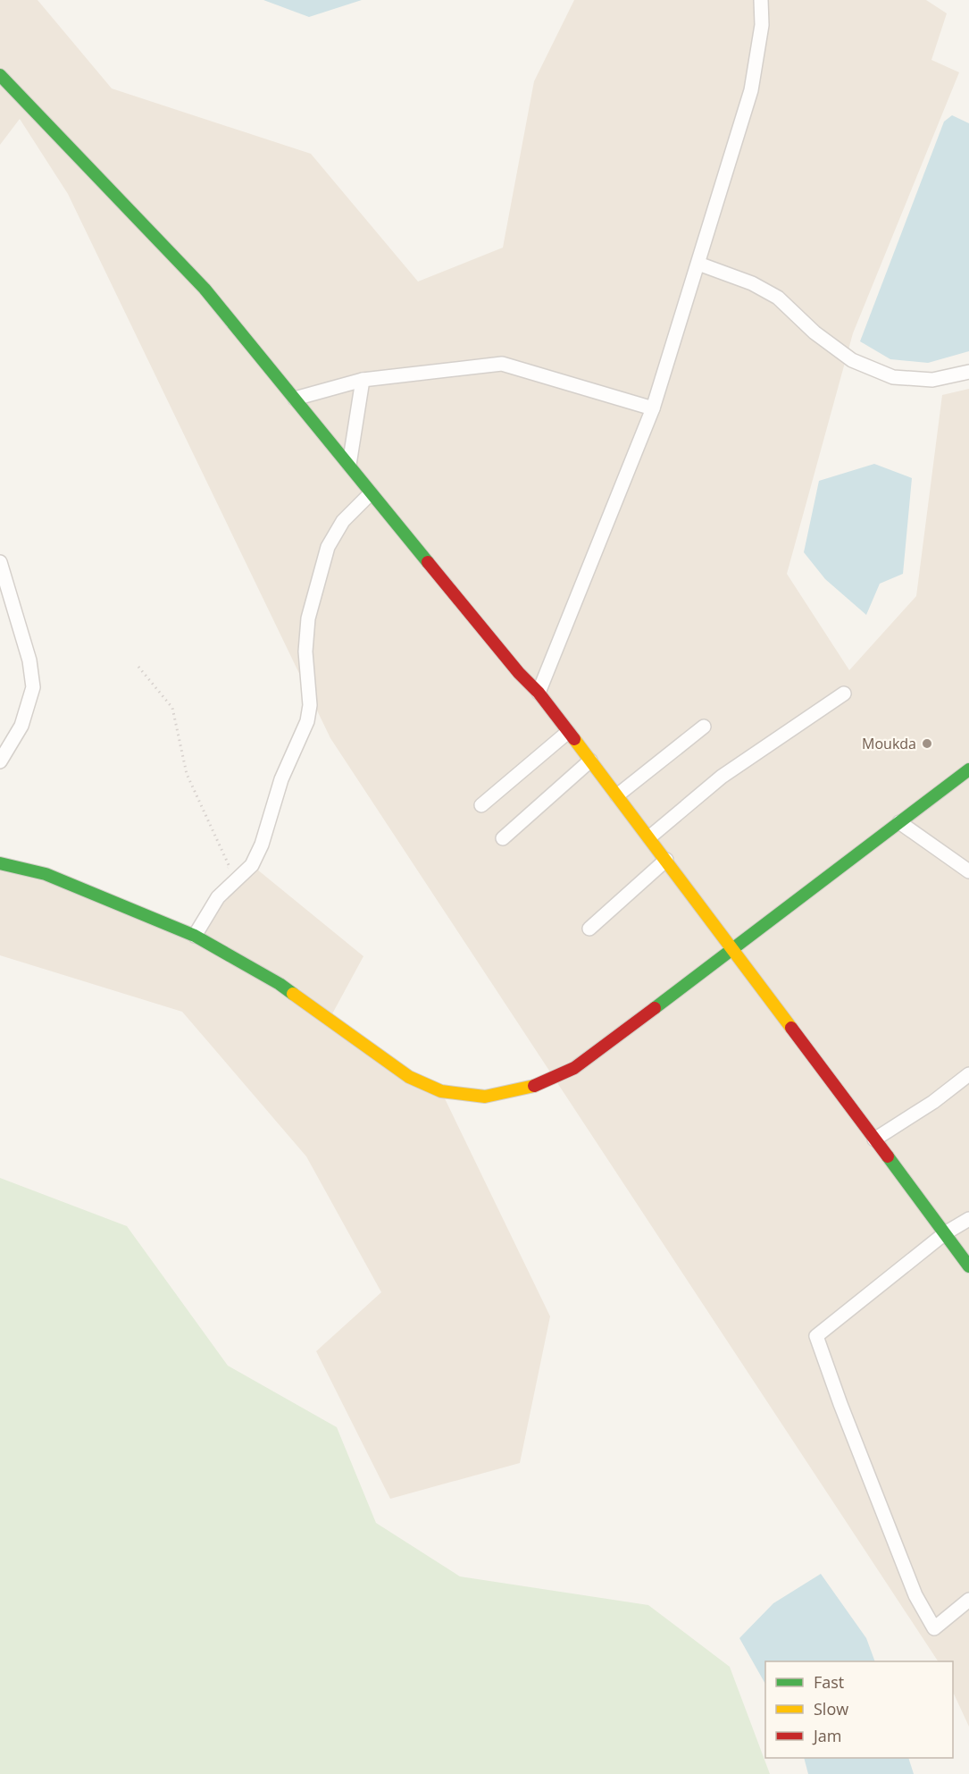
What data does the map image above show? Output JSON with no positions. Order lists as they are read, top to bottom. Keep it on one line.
{"places":["Moukda"],"legend":["Fast","Slow","Jam"]}
